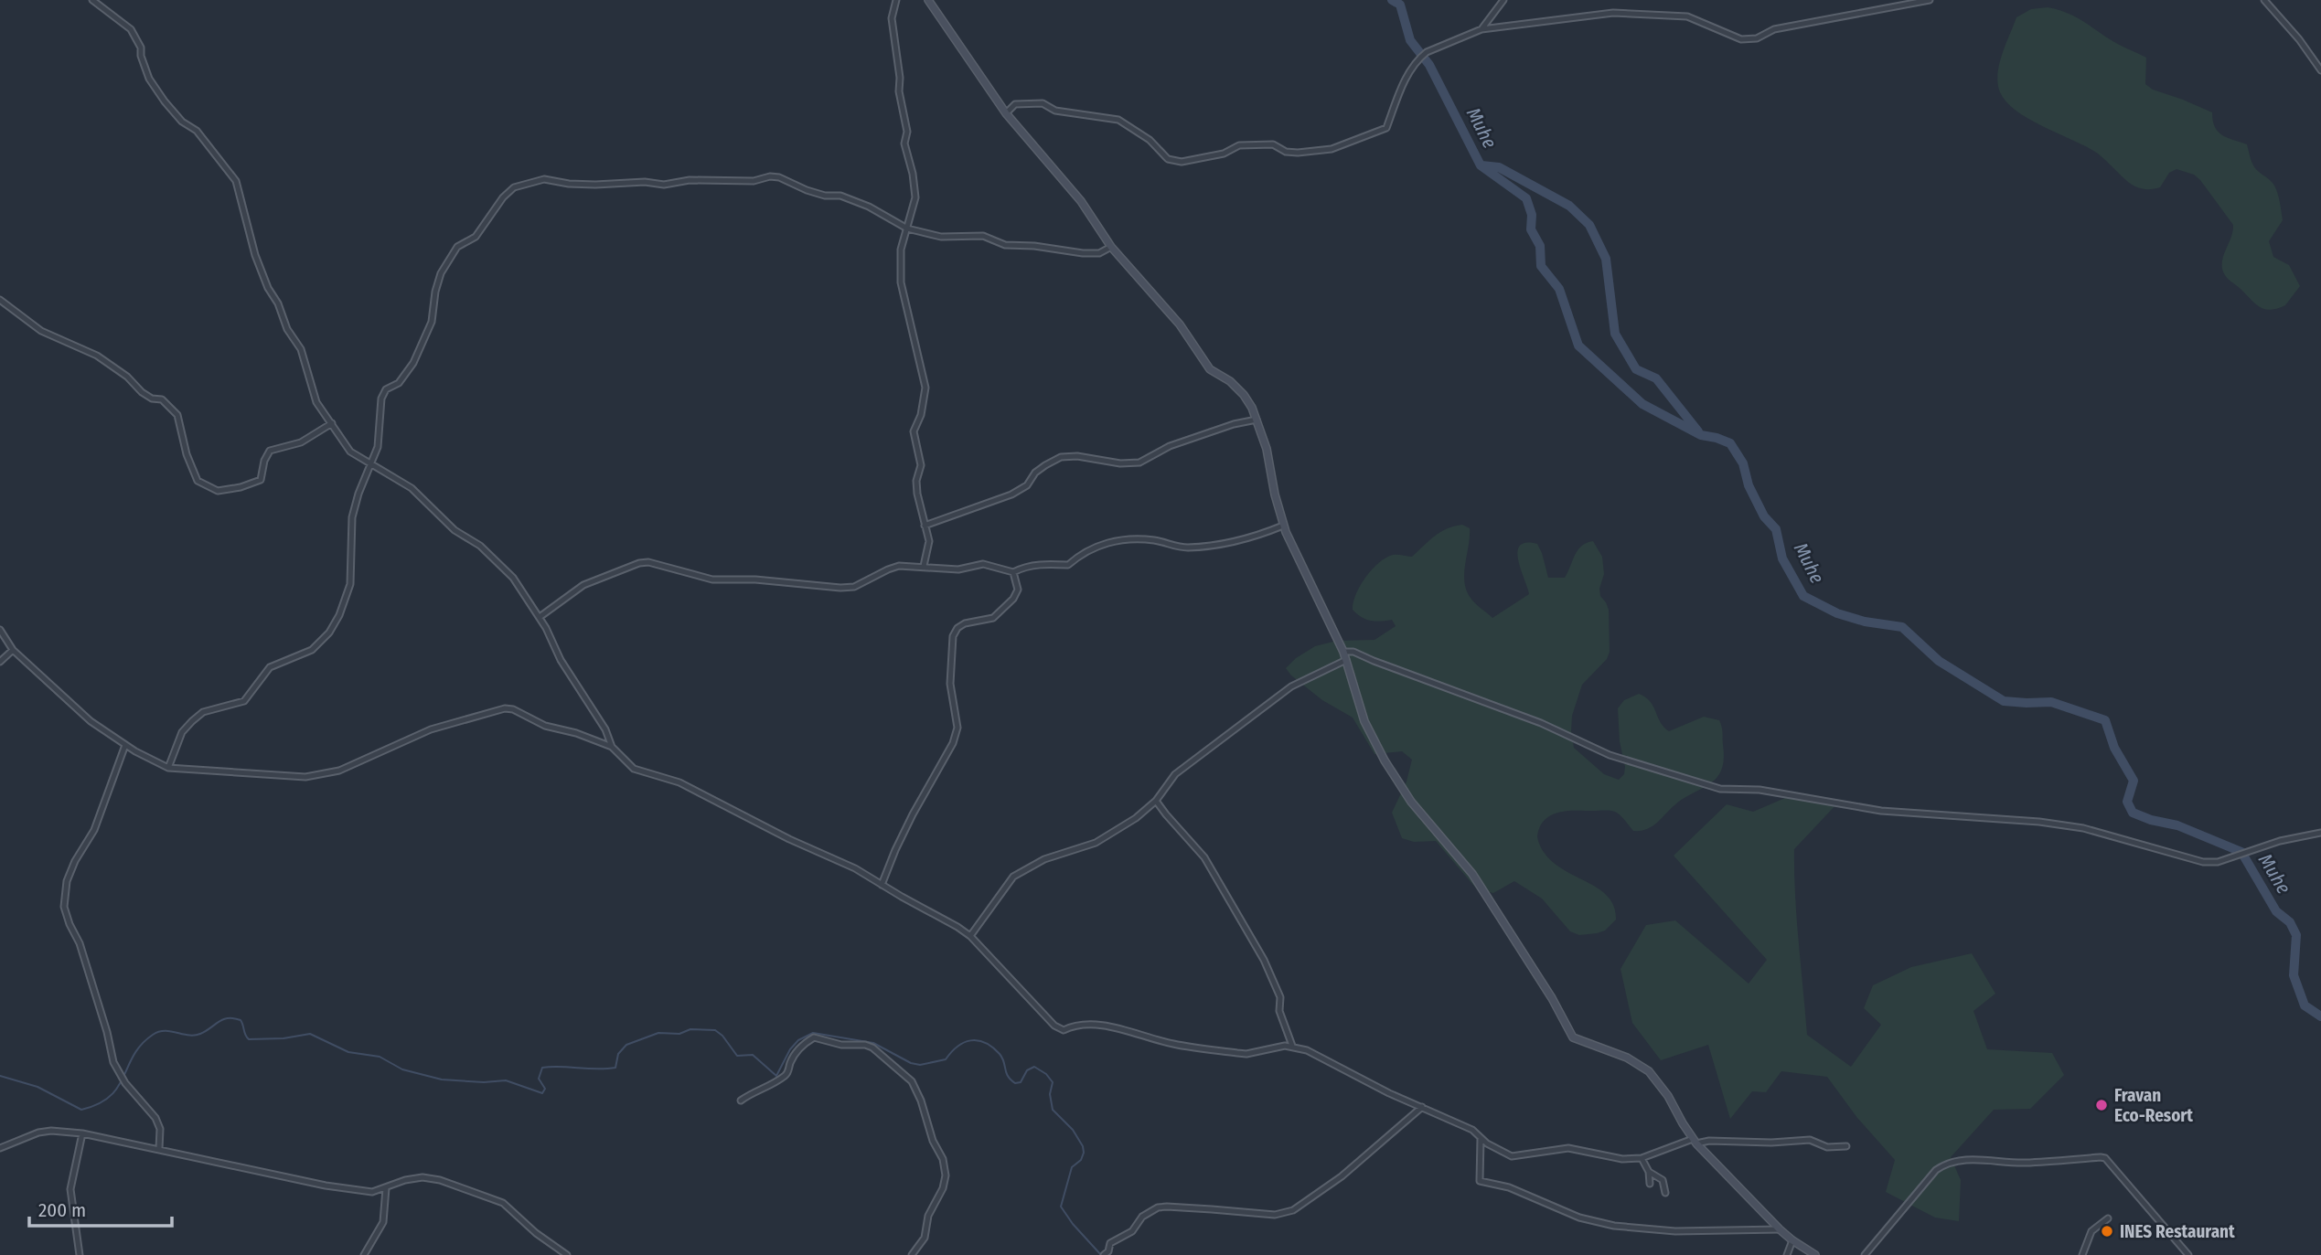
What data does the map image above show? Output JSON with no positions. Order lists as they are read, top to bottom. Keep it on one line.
{"water":["Muhe"],"places":["Fravan Eco-Resort","INES Restaurant"],"scale_bar":"200 m"}
